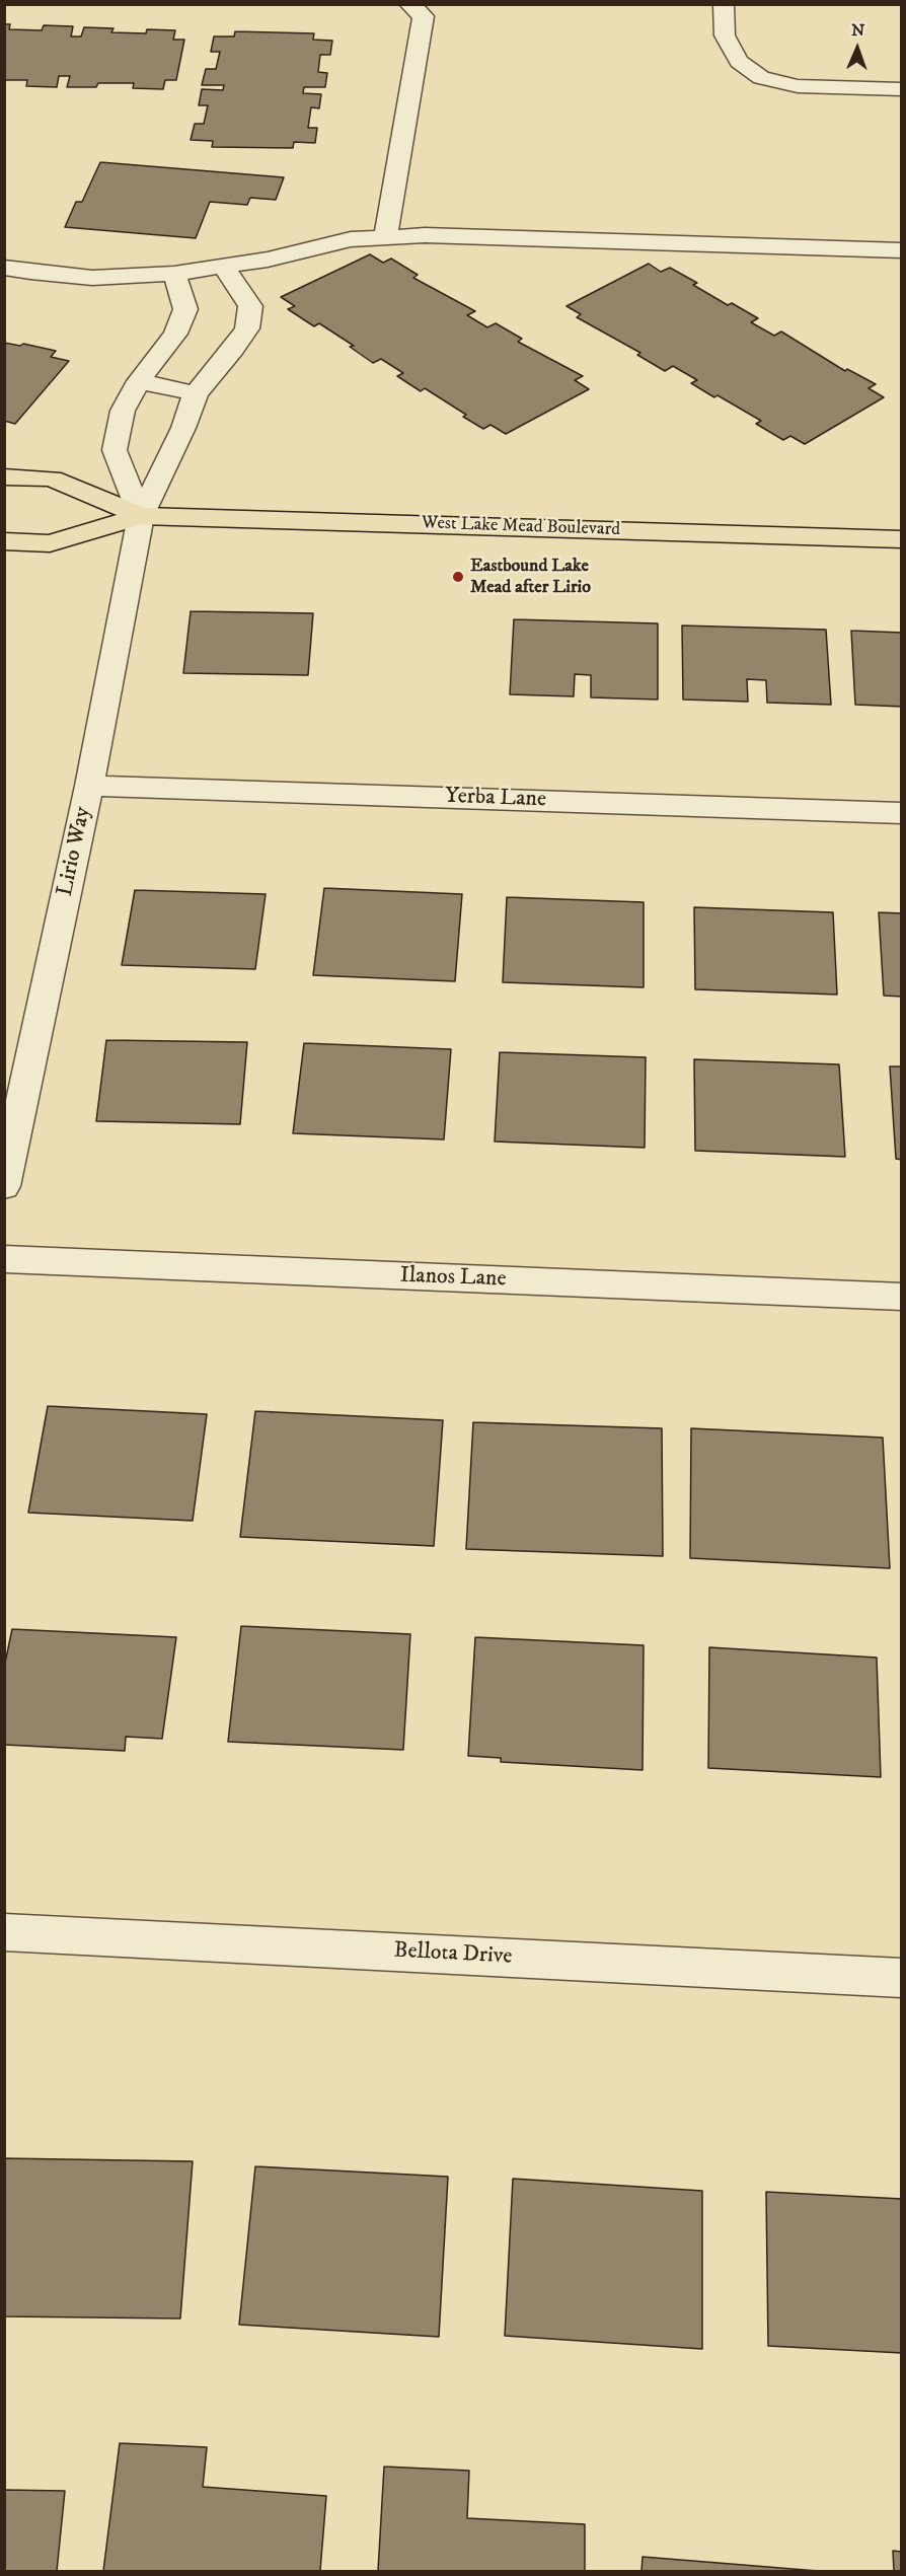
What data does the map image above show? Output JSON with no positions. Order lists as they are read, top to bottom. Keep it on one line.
{"streets":{"main road":["West Lake Mead Boulevard"],"street":["Yerba Lane","Lirio Way","Ilanos Lane","Bellota Drive"]},"crossings":[["West Lake Mead Boulevard","Lirio Way"],["Yerba Lane","Lirio Way"]],"places":["Eastbound Lake Mead after Lirio"],"north":"top"}
